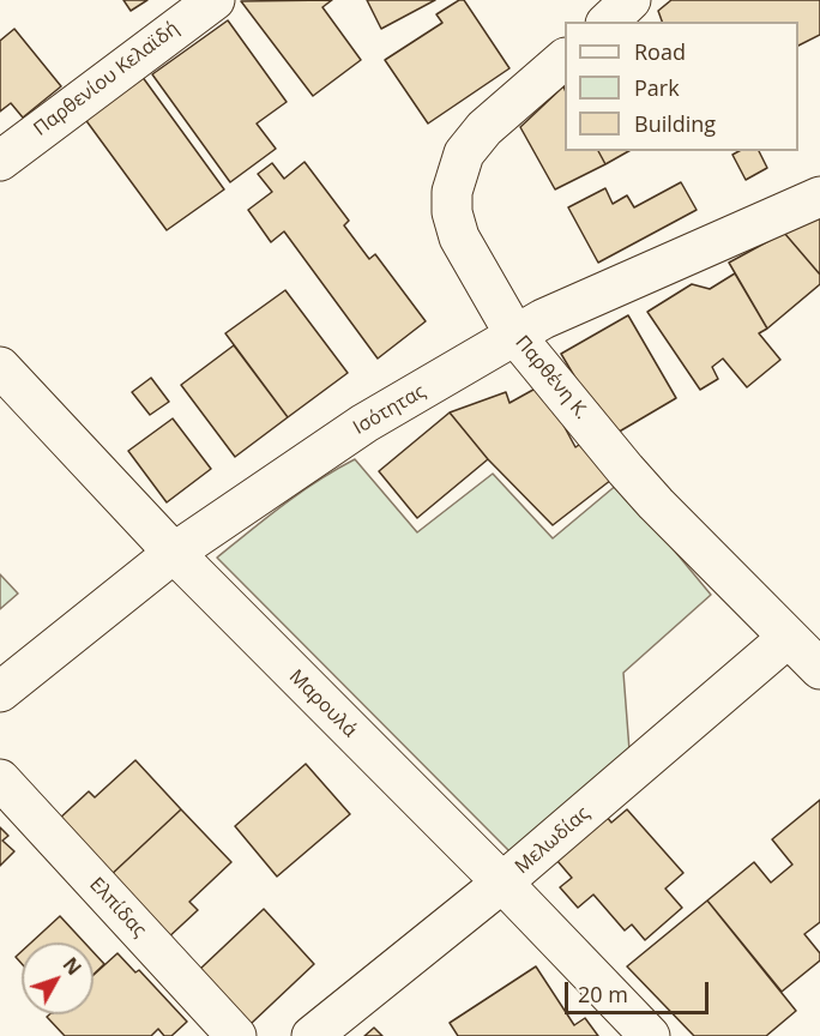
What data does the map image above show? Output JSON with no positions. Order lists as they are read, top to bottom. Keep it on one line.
{"streets":{"street":["Παρθενίου Κελαϊδή","Παρθένη Κ.","Ισότητας","Μαρουλά","Μελωδίας","Ελπίδας"]},"crossings":[["Παρθένη Κ.","Ισότητας"],["Παρθένη Κ.","Μελωδίας"],["Ισότητας","Μαρουλά"],["Μαρουλά","Μελωδίας"]],"legend":["Road","Park","Building"],"scale_bar":"20 m","north":"top right"}
